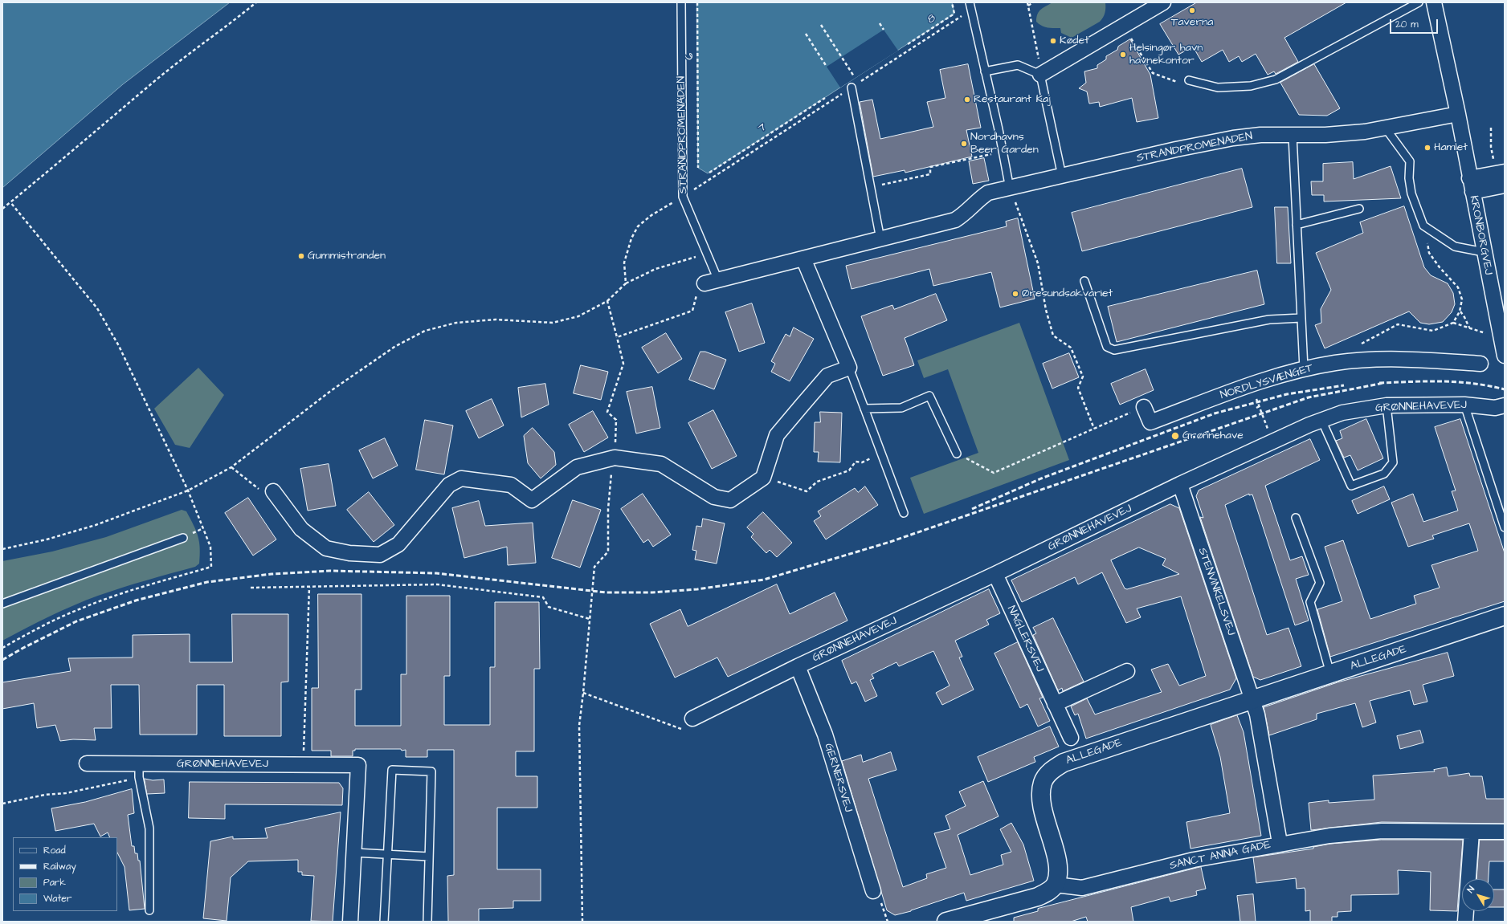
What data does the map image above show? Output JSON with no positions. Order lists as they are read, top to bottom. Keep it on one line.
{"streets":{"main road":["ALLEGADE"],"street":["STRANDPROMENADEN","KRONBORGVEJ","NORDLYSVÆNGET","GRØNNEHAVEVEJ","STENVINKELSVEJ","NAGLERSVEJ","GERNERSVEJ","SANCT ANNA GADE"],"path":["8","6","7"]},"crossings":[["STRANDPROMENADEN","KRONBORGVEJ"],["GRØNNEHAVEVEJ","STENVINKELSVEJ"],["GRØNNEHAVEVEJ","NAGLERSVEJ"],["GRØNNEHAVEVEJ","GERNERSVEJ"],["STENVINKELSVEJ","ALLEGADE"],["ALLEGADE","SANCT ANNA GADE"]],"places":["Taverna","Kødet","Helsingør havn havnekontor","Restaurant Kaj","Nordhavns Beer Garden","Hamlet","Gummistranden","Øresundsakvariet","Grønnehave"],"legend":["Road","Railway","Park","Water"],"scale_bar":"20 m","north":"top left"}
